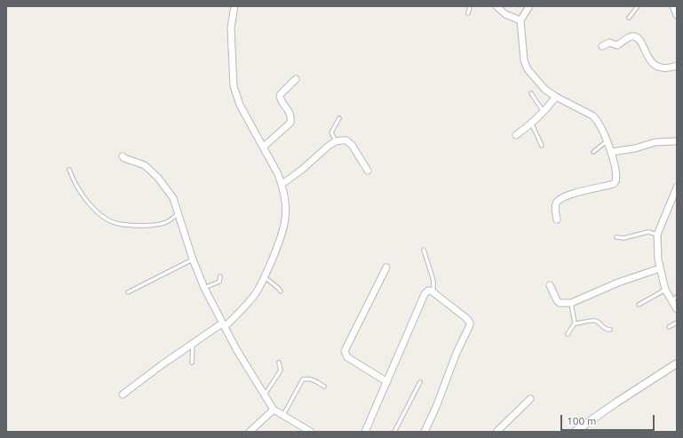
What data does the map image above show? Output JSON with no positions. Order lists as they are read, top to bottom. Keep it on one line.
{"scale_bar":"100 m"}
